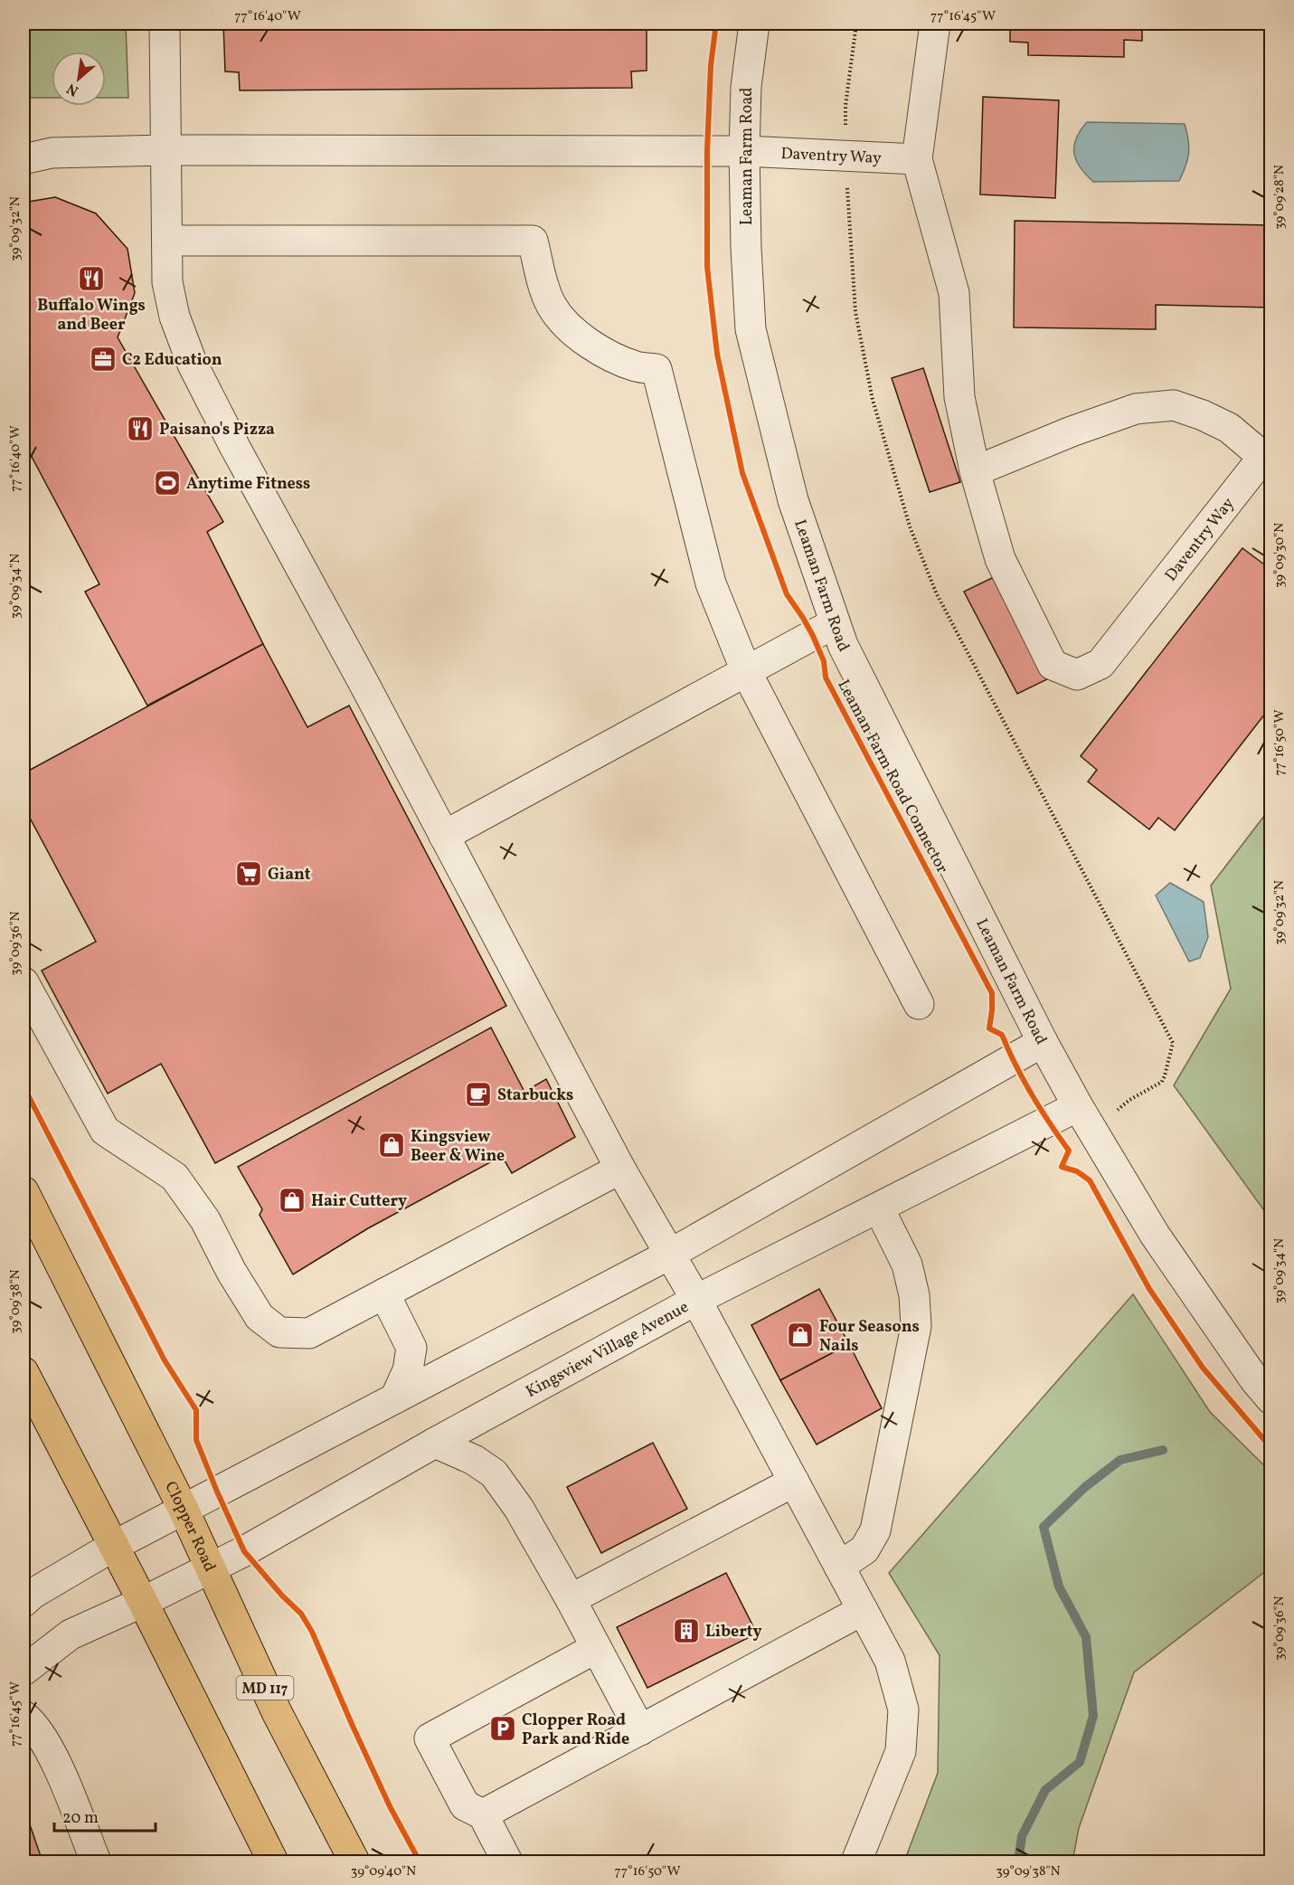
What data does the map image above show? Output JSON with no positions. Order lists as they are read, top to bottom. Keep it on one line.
{"streets":{"main road":["Clopper Road","MD 117"],"street":["Daventry Way","Leaman Farm Road","Kingsview Village Avenue"],"cycle path":["Leaman Farm Road Connector"]},"crossings":[["Daventry Way","Leaman Farm Road"],["Leaman Farm Road","Kingsview Village Avenue"],["Kingsview Village Avenue","Clopper Road"]],"places":{"restaurant":["Buffalo Wings and Beer","Paisano's Pizza"],"office":["C2 Education"],"sports":["Anytime Fitness"],"supermarket":["Giant"],"cafe":["Starbucks"],"shop":["Kingsview Beer & Wine","Hair Cuttery","Four Seasons Nails"],"building":["Liberty"],"parking":["Clopper Road Park and Ride"]},"scale_bar":"20 m","north":"bottom left","coordinates":["77°16'40\"W","77°16'45\"W","39°09'28\"N","39°09'32\"N","39°09'30\"N","39°09'34\"N","77°16'50\"W","39°09'36\"N","39°09'38\"N","39°09'40\"N"]}
